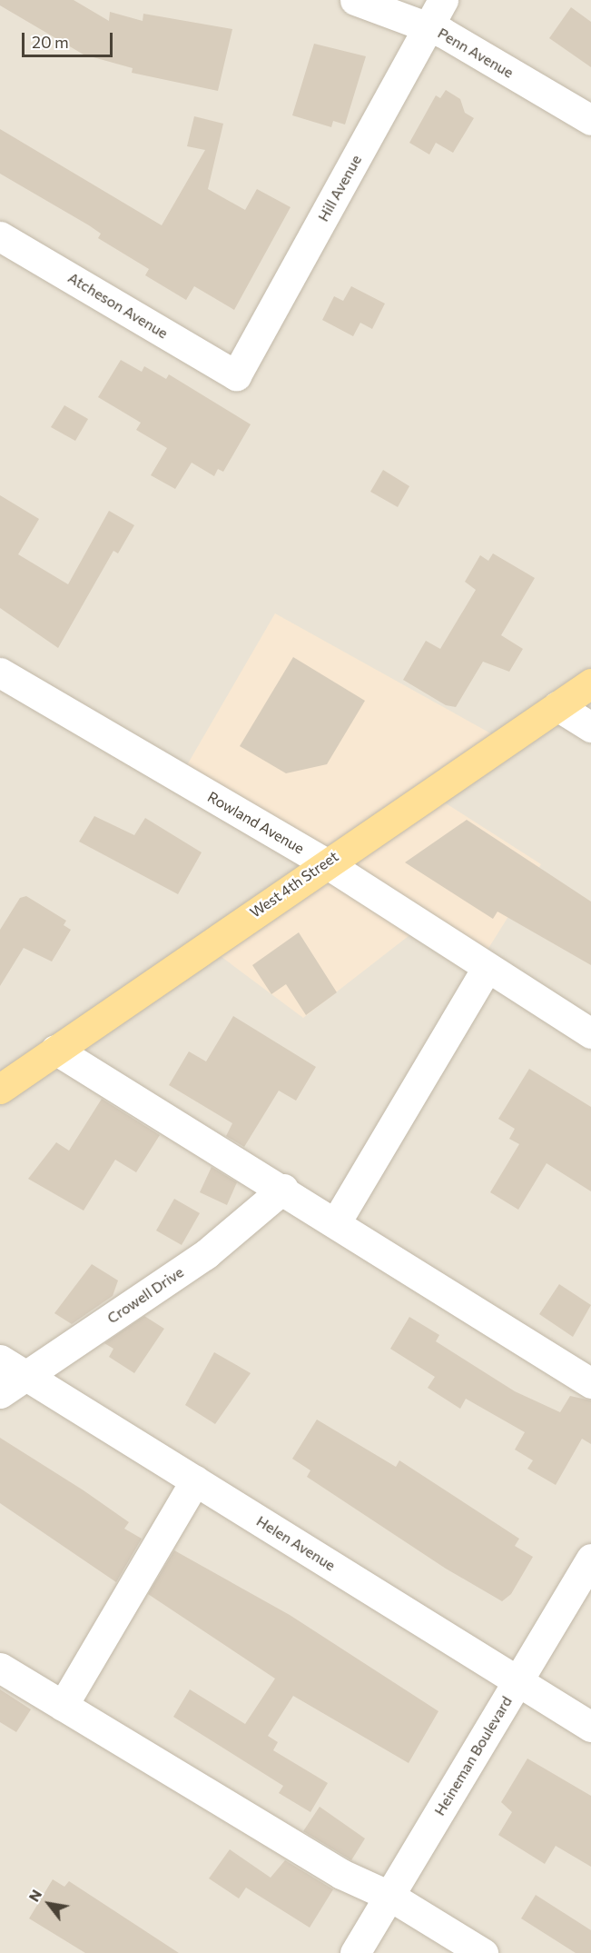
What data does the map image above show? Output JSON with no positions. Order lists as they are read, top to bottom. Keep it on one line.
{"streets":{"main road":["West 4th Street"],"street":["Penn Avenue","Hill Avenue","Atcheson Avenue","Rowland Avenue","Crowell Drive","Helen Avenue","Heineman Boulevard"]},"crossings":[["Penn Avenue","Hill Avenue"],["Hill Avenue","Atcheson Avenue"],["Rowland Avenue","West 4th Street"],["Crowell Drive","Helen Avenue"],["Helen Avenue","Heineman Boulevard"]],"scale_bar":"20 m","north":"top left"}
